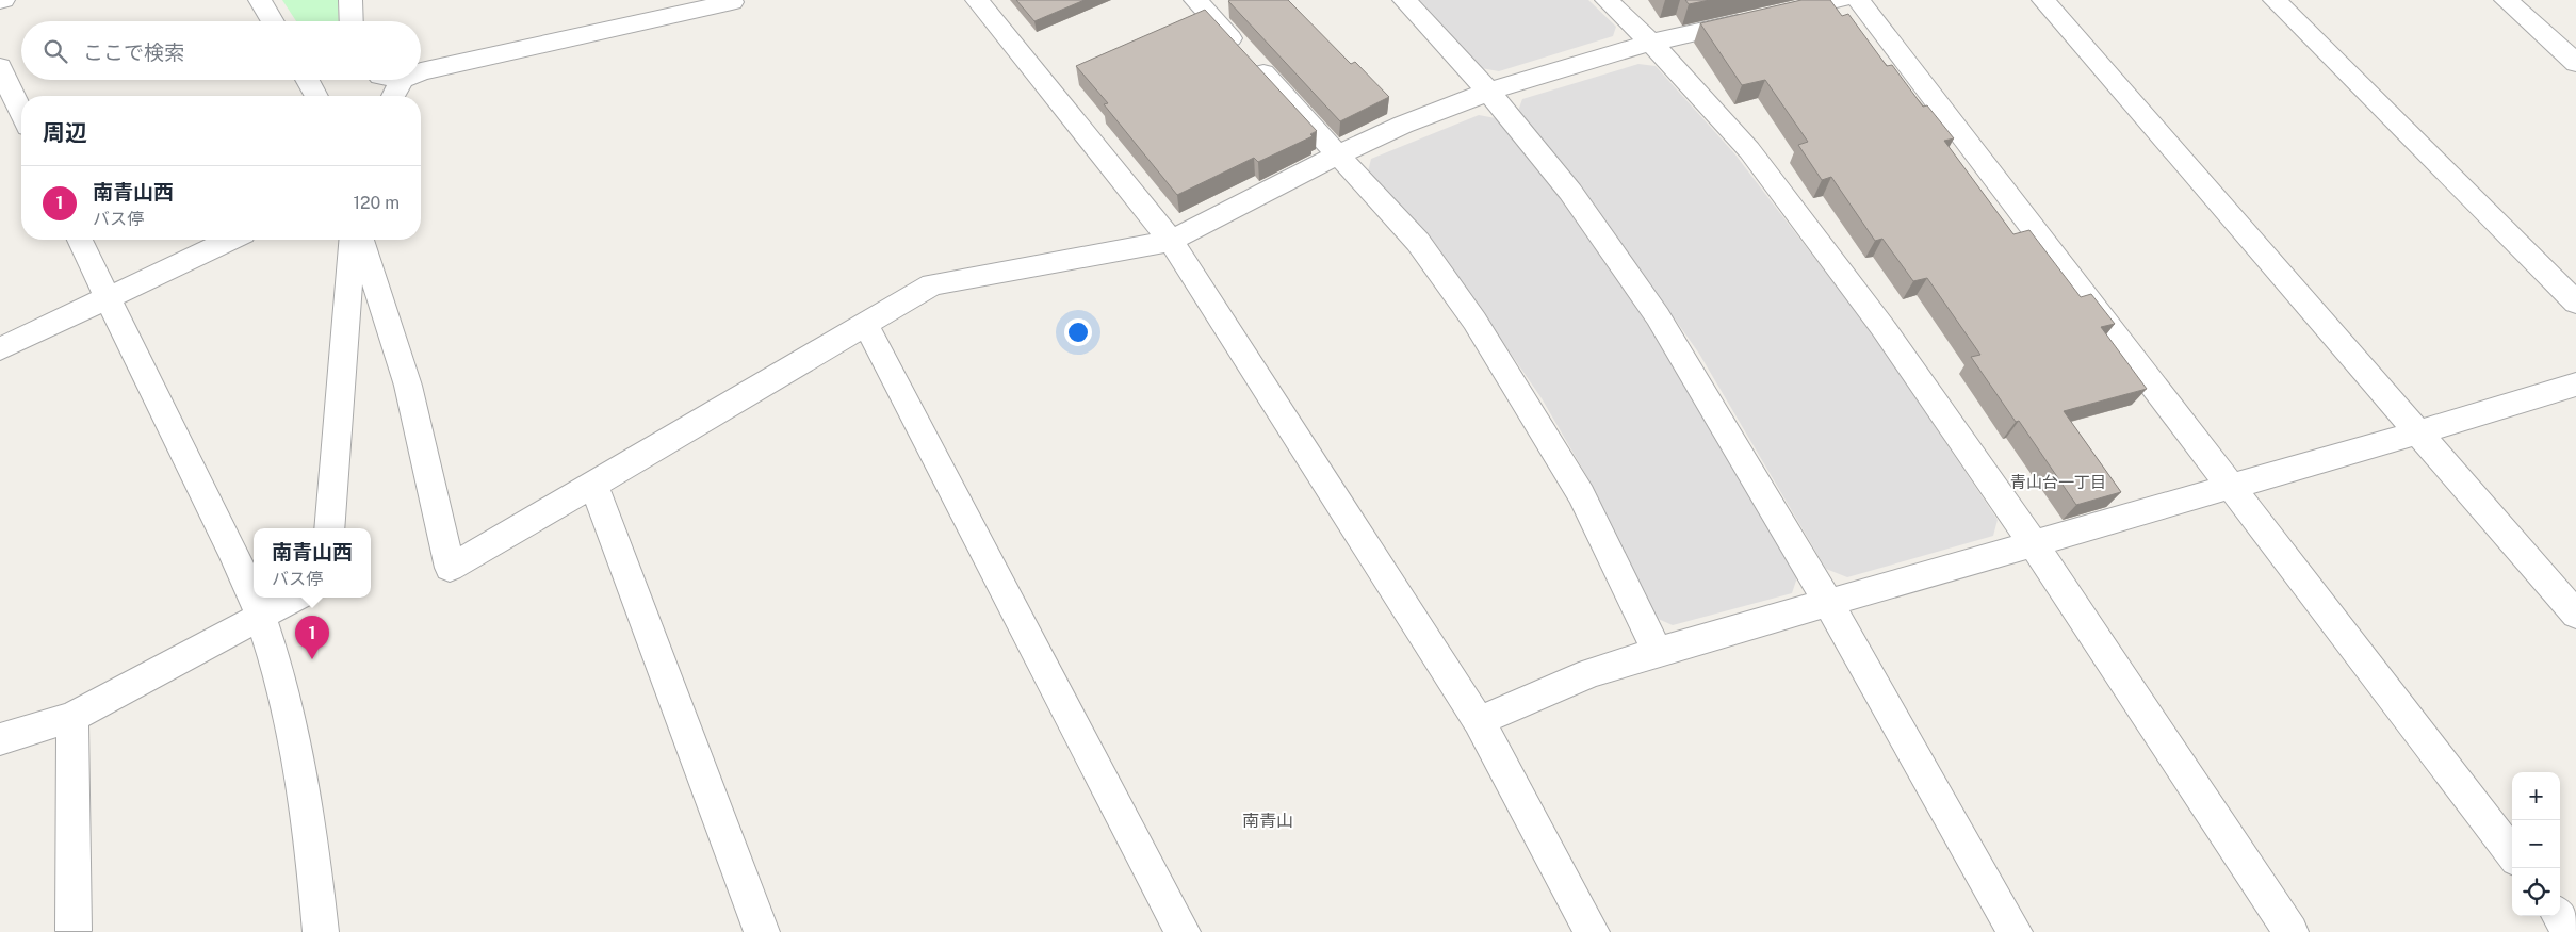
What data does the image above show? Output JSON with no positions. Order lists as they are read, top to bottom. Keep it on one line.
{"districts":["青山台一丁目","南青山"],"page":{"search":"ここで検索","heading":"周辺","list":[{"mark":"1","name":"南青山西","note":"バス停","value":"120 m"}],"popup":["南青山西","バス停"],"pins":"1","map_buttons":["+","−"]}}
